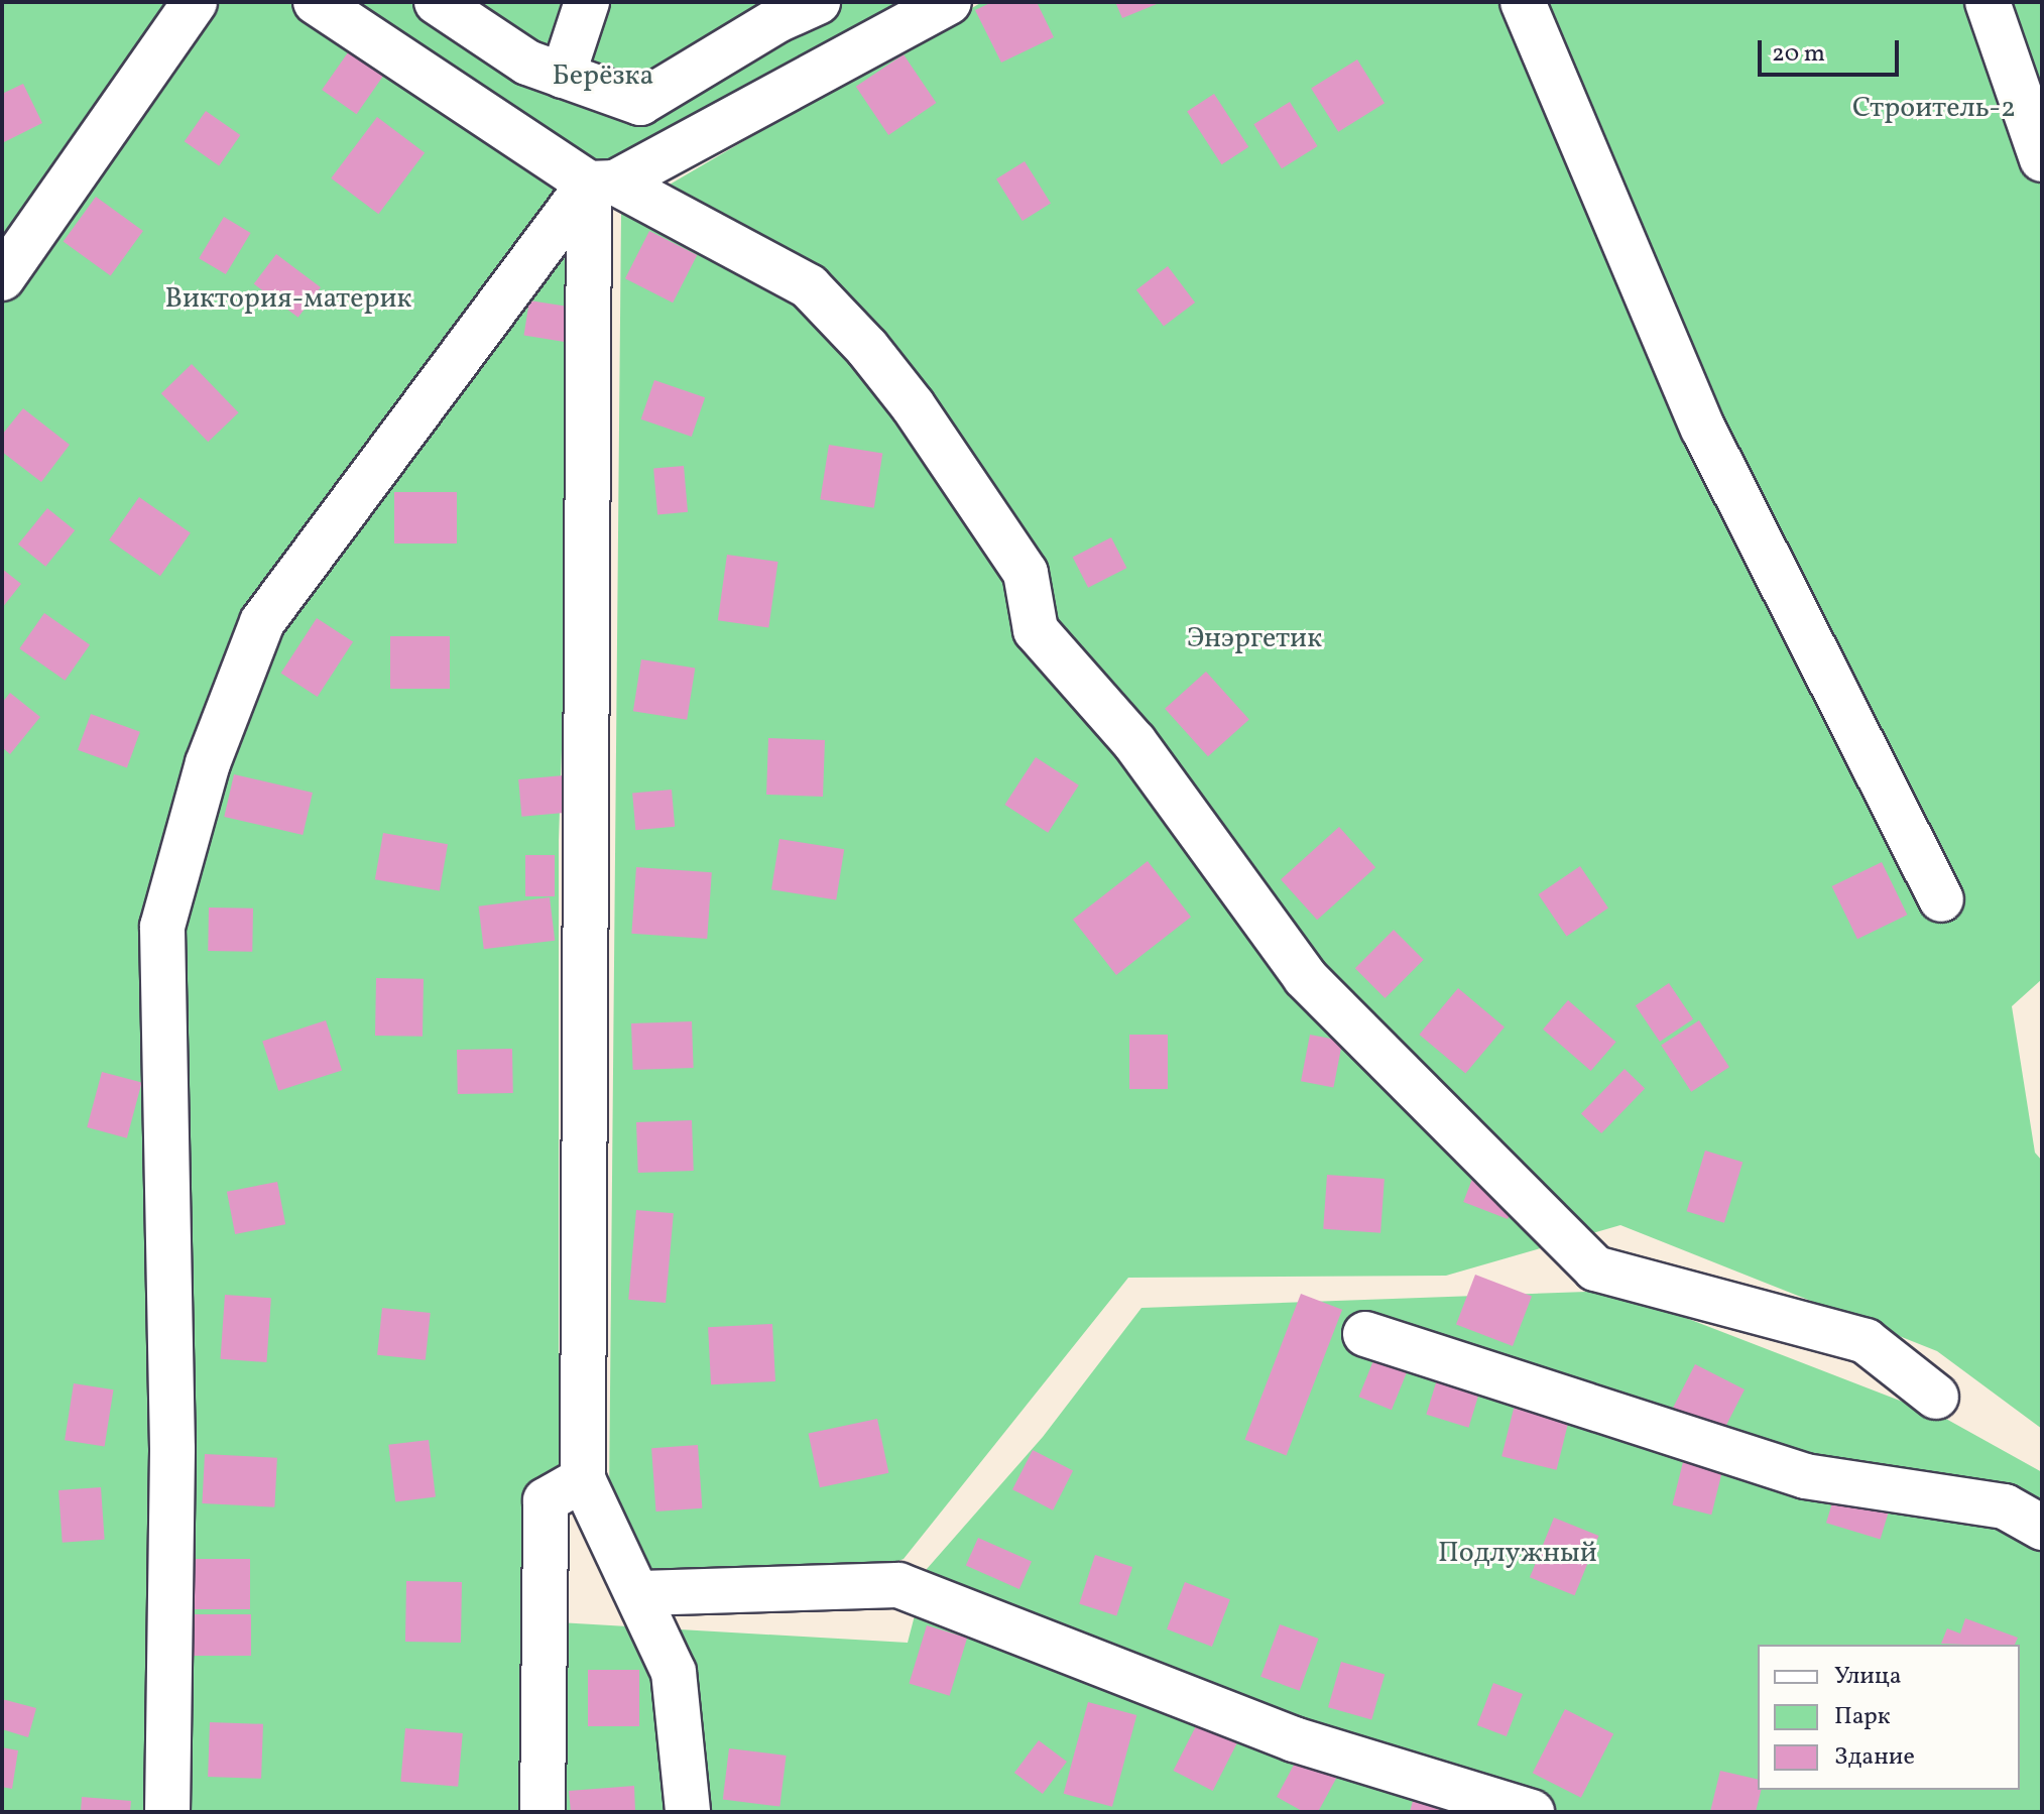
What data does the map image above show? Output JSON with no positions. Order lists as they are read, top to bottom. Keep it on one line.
{"parks":["Берёзка","Строитель-2","Виктория-материк","Энэргетик","Подлужный"],"legend":["Улица","Парк","Здание"],"scale_bar":"20 m"}
